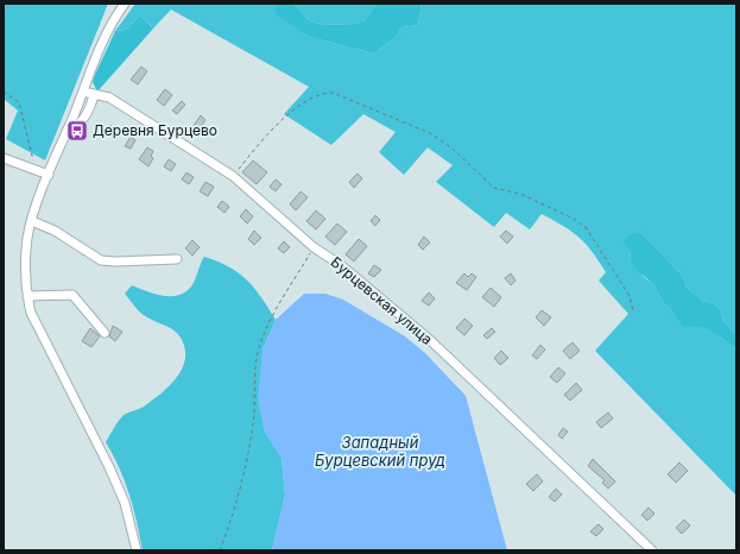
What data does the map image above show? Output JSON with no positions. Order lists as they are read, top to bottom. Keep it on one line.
{"streets":{"street":["Бурцевская улица"]},"water":["Западный Бурцевский пруд"],"places":{"bus stop":["Деревня Бурцево"]}}
